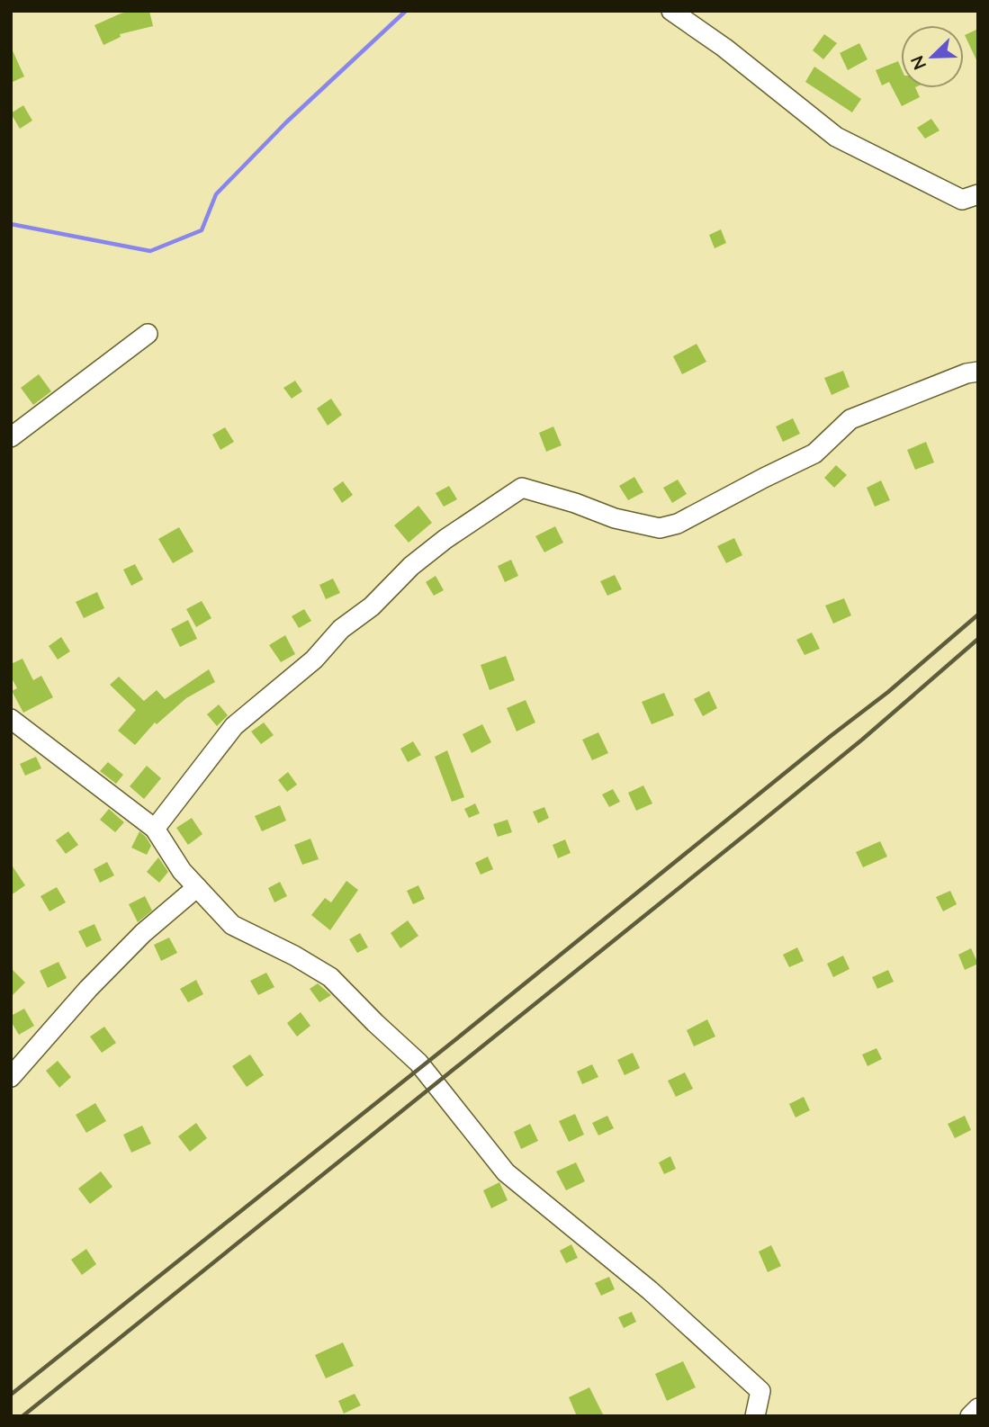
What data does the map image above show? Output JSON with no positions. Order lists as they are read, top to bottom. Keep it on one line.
{"north":"bottom left"}
